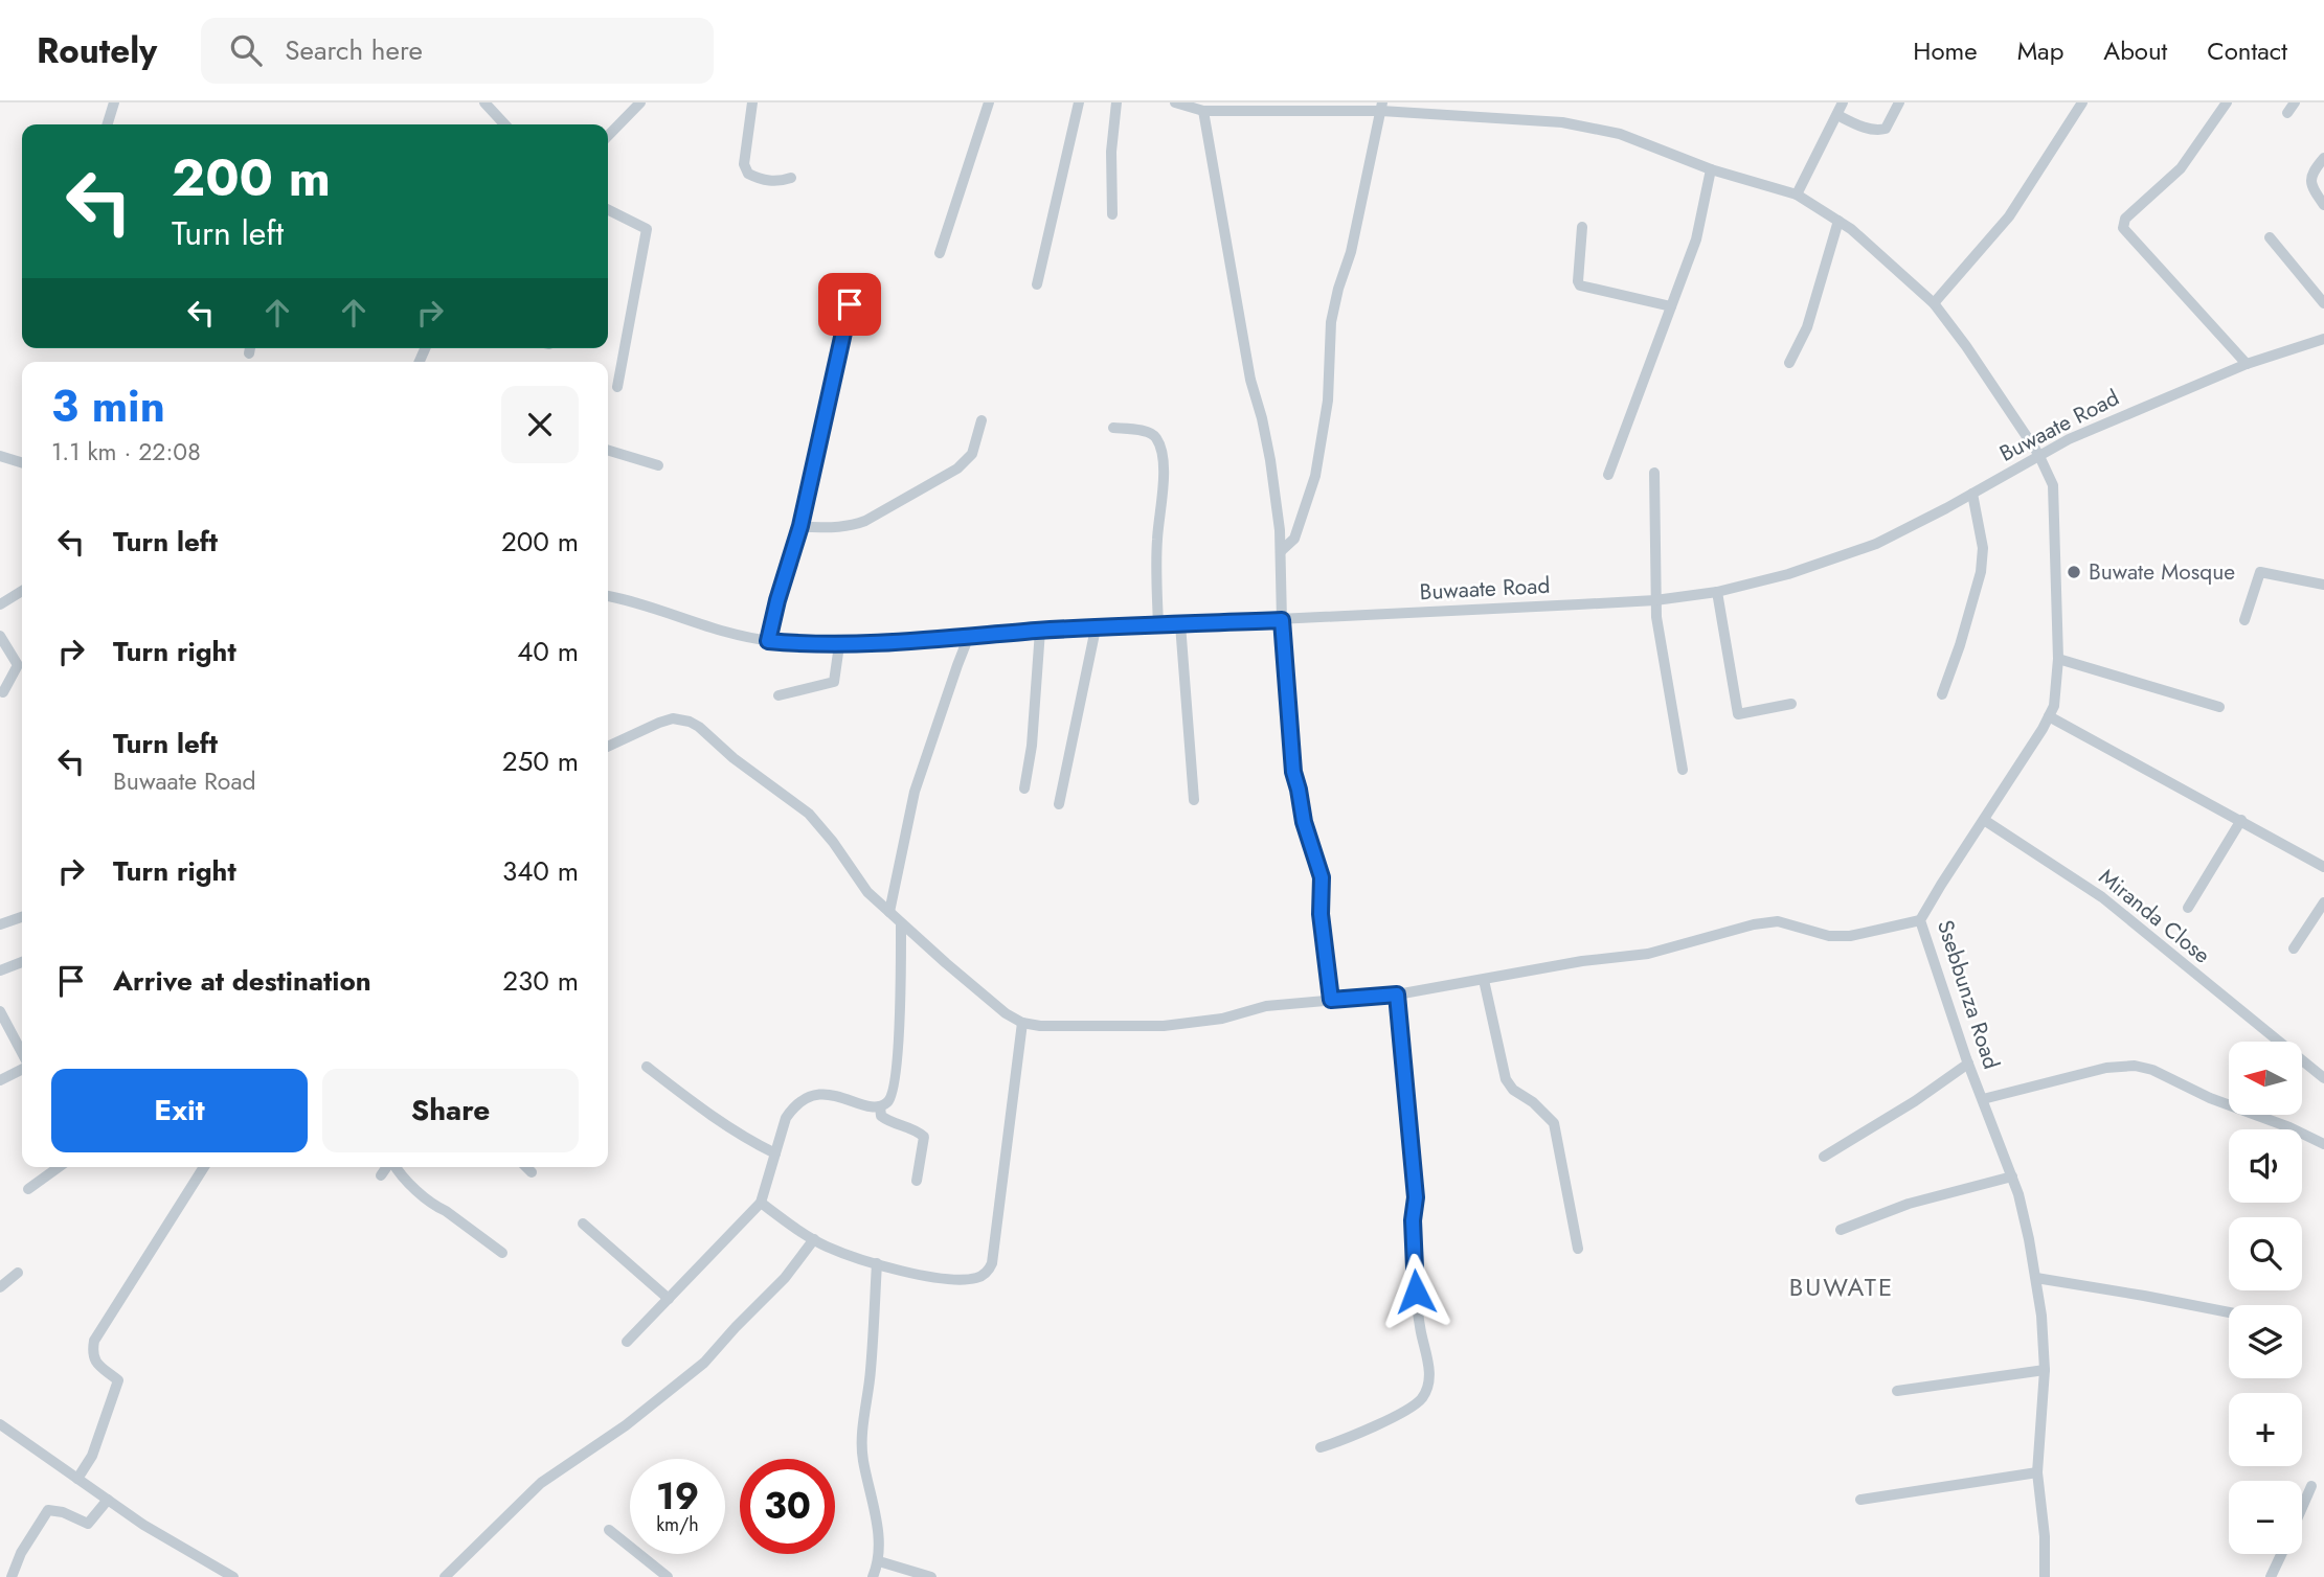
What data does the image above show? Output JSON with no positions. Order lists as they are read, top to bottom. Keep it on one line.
{"streets":{"street":["Buwaate Road","Miranda Close","Ssebbunza Road"]},"crossings":[["Buwaate Road","Ssebbunza Road"],["Miranda Close","Ssebbunza Road"]],"districts":["BUWATE"],"places":["Buwate Mosque"],"north":"left","page":{"header":"Routely","search":"Search here","nav":["Home","Map","About","Contact"],"turn":["200 m","Turn left"],"heading":["3 min","1.1 km · 22:08"],"list":[{"name":"Turn left","value":"200 m"},{"name":"Turn right","value":"40 m"},{"name":"Turn left","note":"Buwaate Road","value":"250 m"},{"name":"Turn right","value":"340 m"},{"name":"Arrive at destination","value":"230 m"}],"map_buttons":["+","−"],"buttons":["Exit","Share"],"speed":"19 km/h","limit":"30"}}
